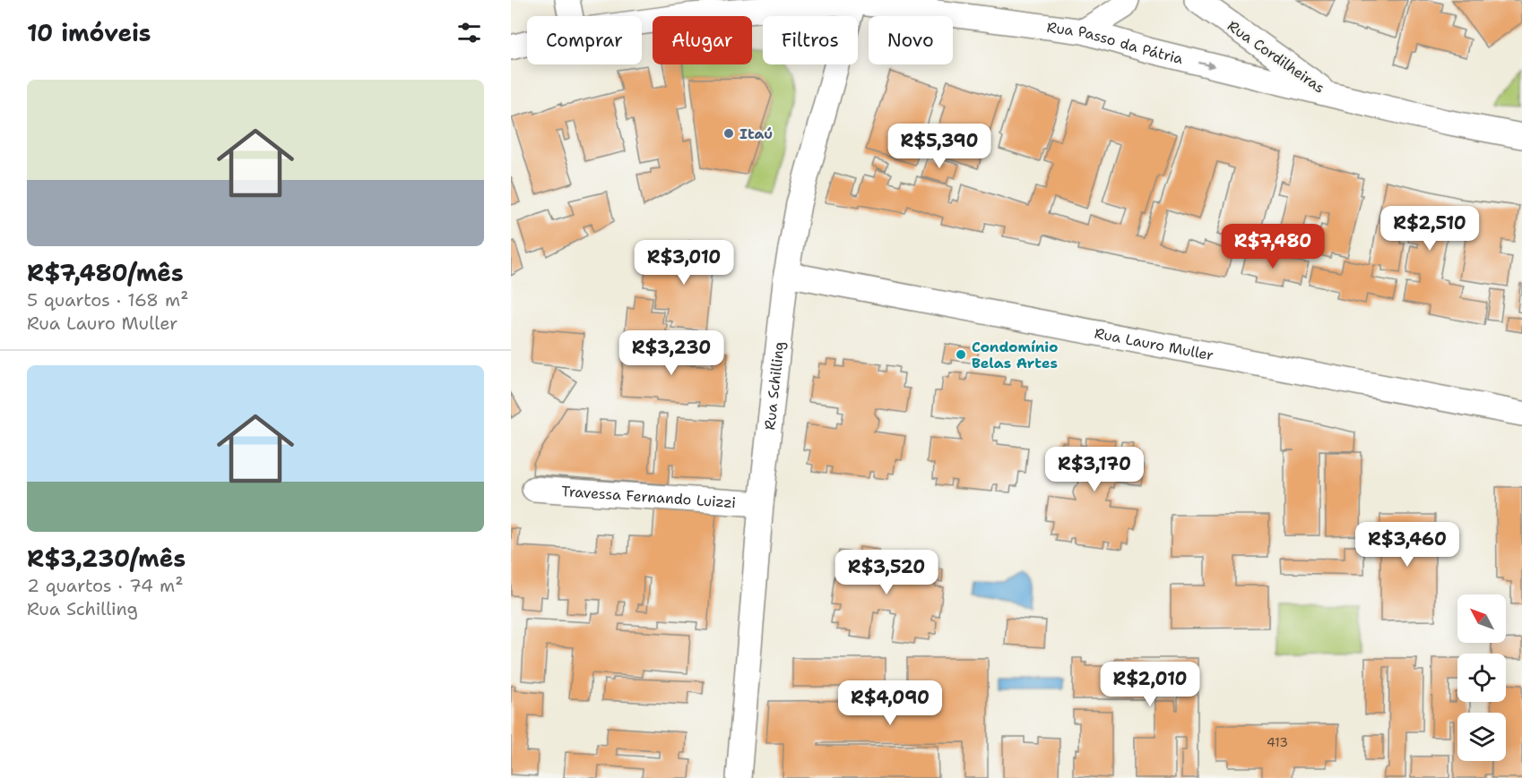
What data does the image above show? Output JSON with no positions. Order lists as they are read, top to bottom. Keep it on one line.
{"streets":{"street":["Rua Passo da Pátria","Rua Cordilheiras","Rua Lauro Muller","Rua Schilling","Travessa Fernando Luizzi"]},"crossings":[["Rua Passo da Pátria","Rua Cordilheiras"],["Rua Passo da Pátria","Rua Schilling"],["Rua Lauro Muller","Rua Schilling"],["Rua Schilling","Travessa Fernando Luizzi"]],"places":["Itaú","Condomínio Belas Artes"],"house_numbers":["413"],"north":"top left","page":{"heading":"10 imóveis","chip":["Comprar","Alugar","Filtros","Novo"],"list":[{"name":"R$7,480/mês","note":"5 quartos · 168 m² · Rua Lauro Muller"},{"name":"R$3,230/mês","note":"2 quartos · 74 m² · Rua Schilling"}],"price":["R$5,390","R$2,510","R$7,480","R$3,010","R$3,230","R$3,170","R$3,460","R$3,520","R$2,010","R$4,090"]}}
